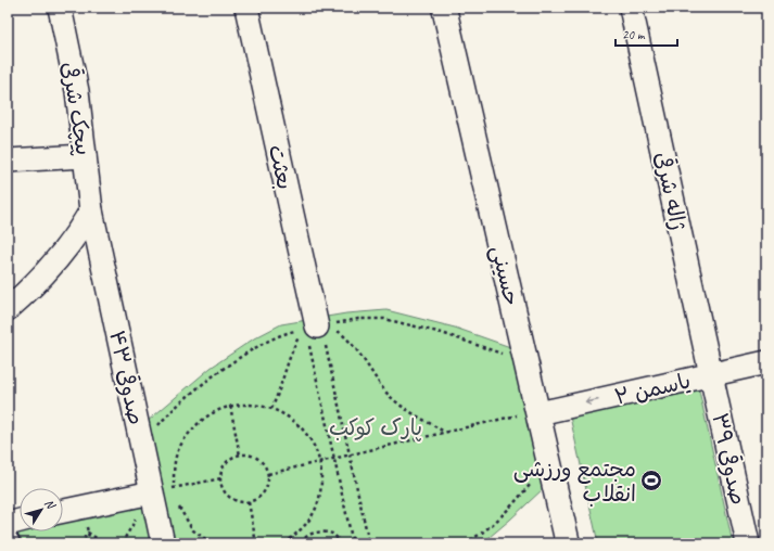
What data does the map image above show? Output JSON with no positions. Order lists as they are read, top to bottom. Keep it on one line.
{"streets":{"street":["پیچک شرقی","بعثت","ژاله شرقی","حسینی","صدوقی ۴۳","یاسمن ۲","صدوقی ۳۹"]},"crossings":[["پیچک شرقی","صدوقی ۴۳"],["ژاله شرقی","یاسمن ۲"],["ژاله شرقی","صدوقی ۳۹"],["حسینی","یاسمن ۲"],["یاسمن ۲","صدوقی ۳۹"]],"one_way":["یاسمن ۲"],"parks":["پارک کوکب"],"places":{"sports":["مجتمع ورزشی انقلاب"]},"scale_bar":"20 m","north":"top right"}
